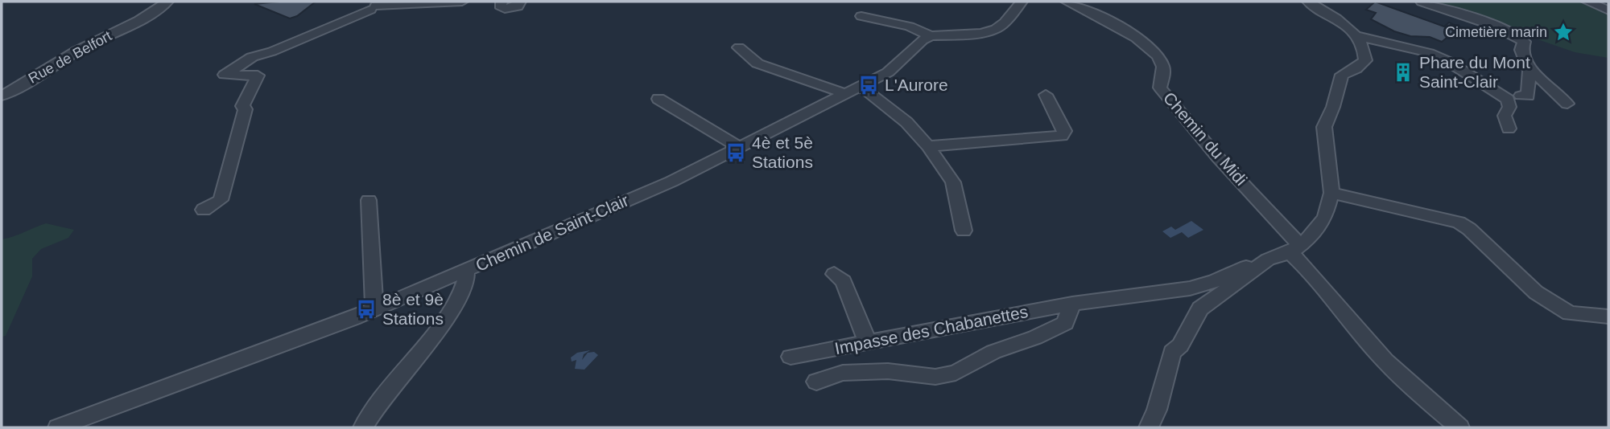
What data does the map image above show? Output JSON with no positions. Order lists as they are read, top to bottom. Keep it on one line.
{"streets":{"street":["Rue de Belfort","Chemin du Midi","Chemin de Saint-Clair","Impasse des Chabanettes"]},"crossings":[["Chemin du Midi","Impasse des Chabanettes"]],"places":{"place":["Cimetière marin"],"building":["Phare du Mont Saint-Clair"],"bus stop":["L'Aurore","4è et 5è Stations","8è et 9è Stations"]}}
